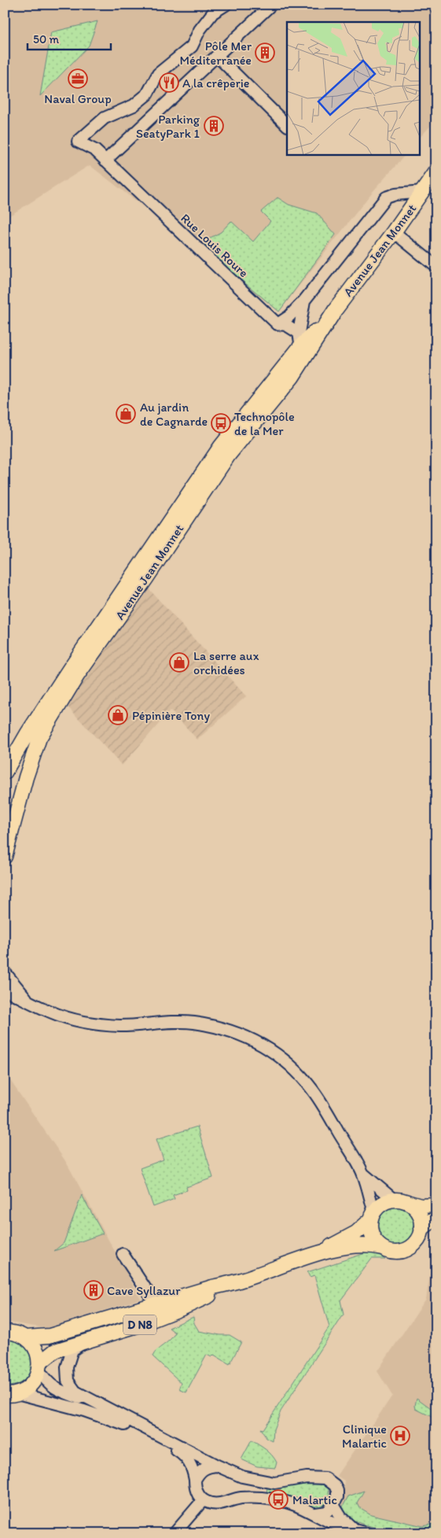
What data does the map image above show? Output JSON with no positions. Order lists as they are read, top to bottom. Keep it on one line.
{"streets":{"main road":["Avenue Jean Monnet","D N8"],"street":["Rue Louis Roure"]},"crossings":[["Rue Louis Roure","Avenue Jean Monnet"]],"places":{"building":["Pôle Mer Méditerranée","Parking SeatyPark 1","Cave Syllazur"],"office":["Naval Group"],"restaurant":["A la crêperie"],"shop":["Au jardin de Cagnarde","La serre aux orchidées","Pépinière Tony"],"bus stop":["Technopôle de la Mer","Malartic"],"hospital":["Clinique Malartic"]},"scale_bar":"50 m"}
